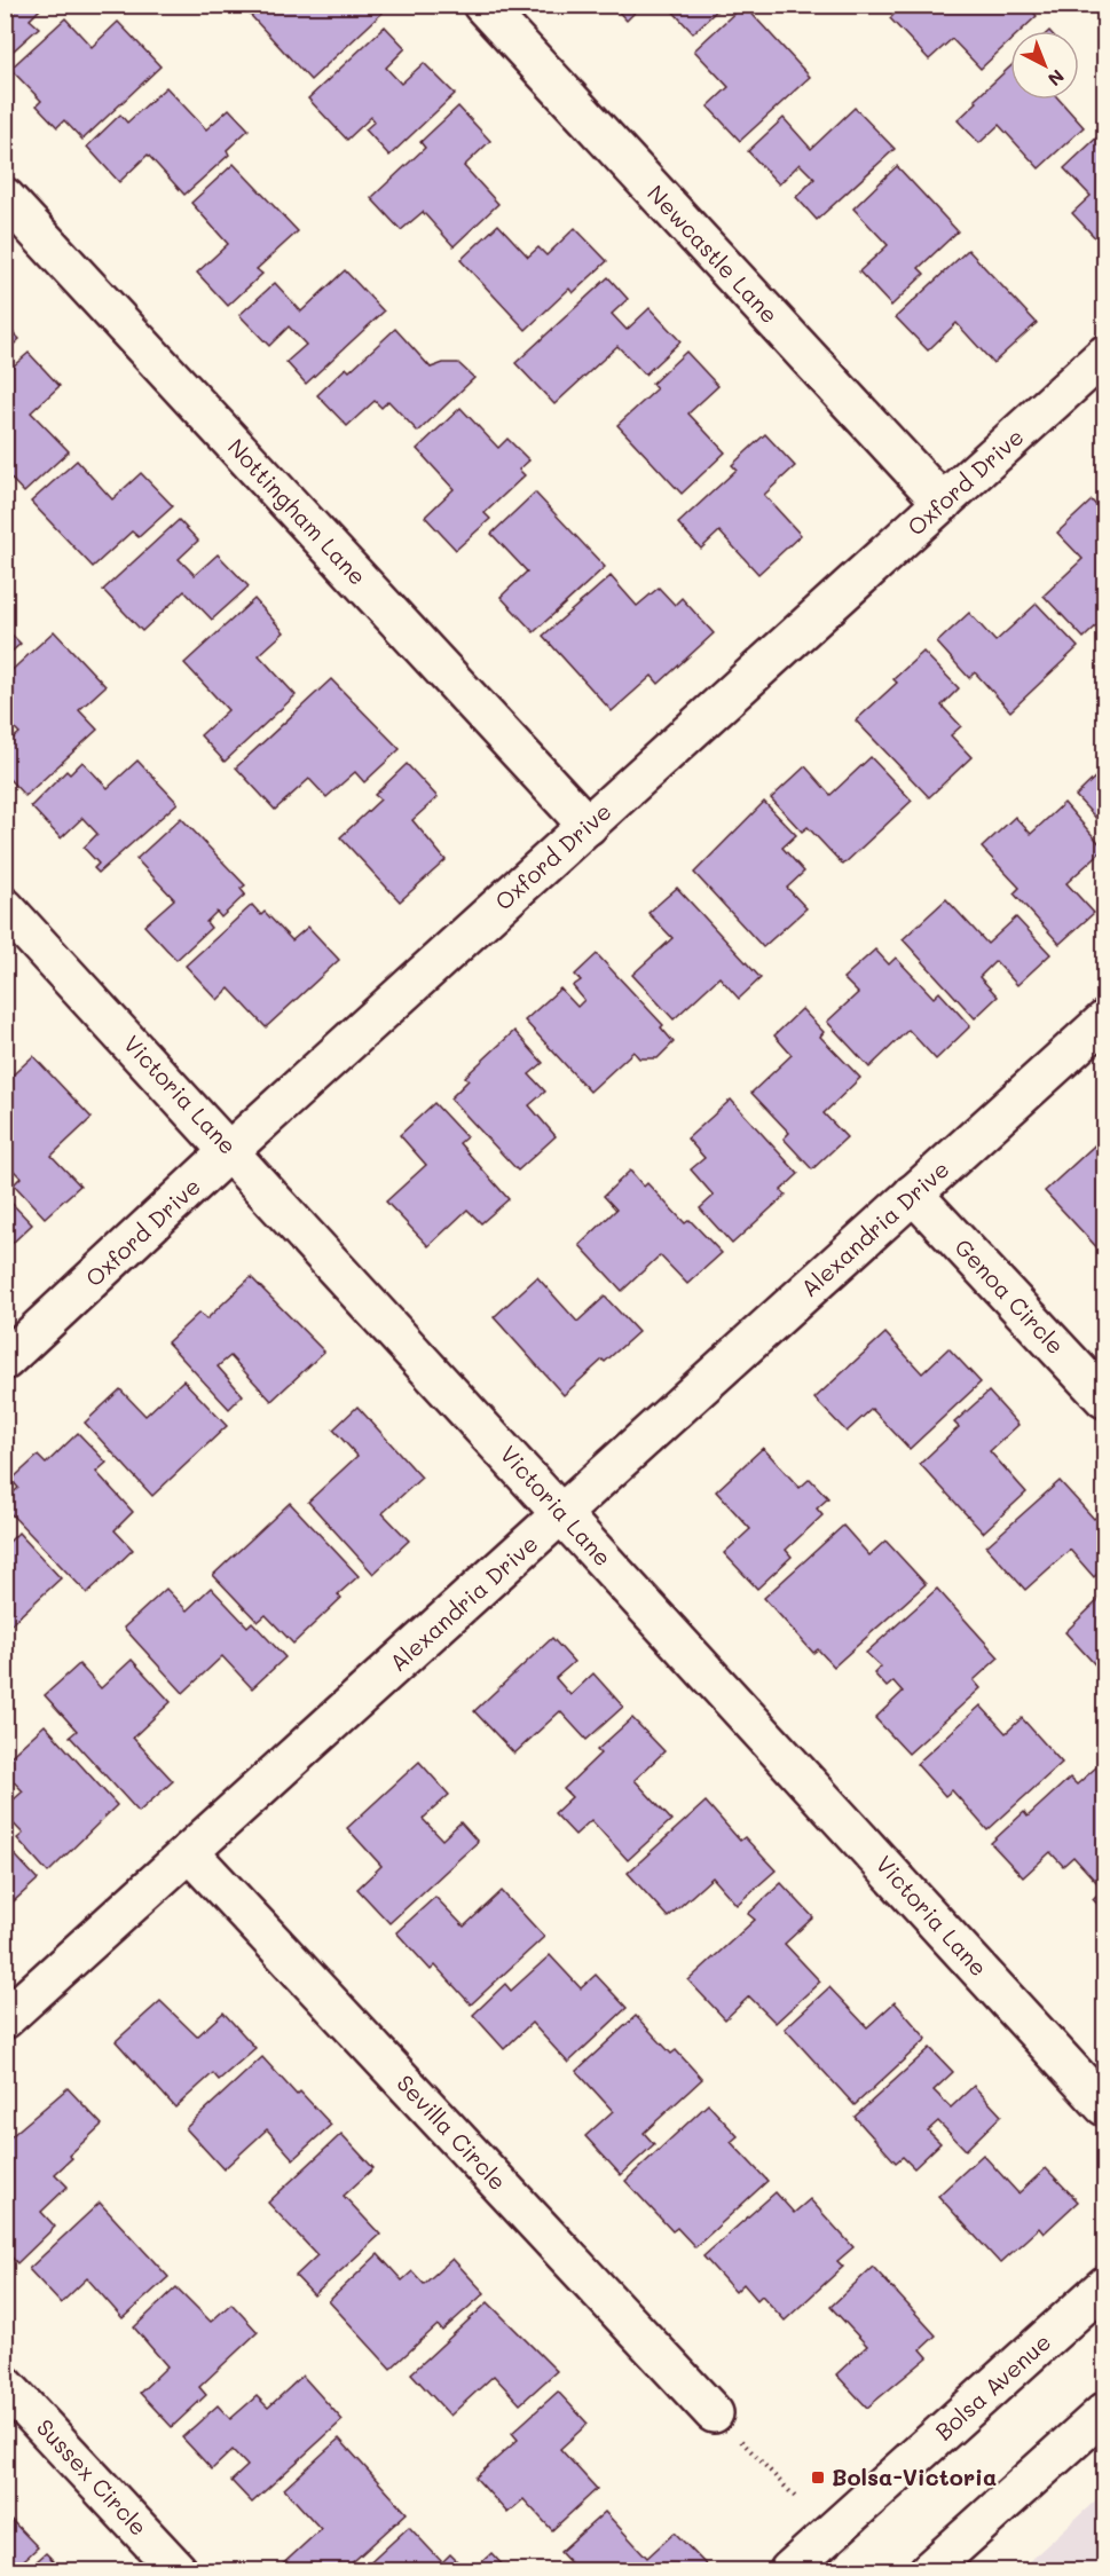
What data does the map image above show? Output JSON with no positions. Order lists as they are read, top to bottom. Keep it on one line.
{"streets":{"street":["Newcastle Lane","Oxford Drive","Nottingham Lane","Victoria Lane","Alexandria Drive","Genoa Circle","Sevilla Circle","Bolsa Avenue","Sussex Circle"]},"crossings":[["Newcastle Lane","Oxford Drive"],["Oxford Drive","Nottingham Lane"],["Oxford Drive","Victoria Lane"],["Victoria Lane","Alexandria Drive"],["Alexandria Drive","Genoa Circle"],["Alexandria Drive","Sevilla Circle"]],"places":{"transit":["Bolsa-Victoria"]},"north":"bottom right"}
